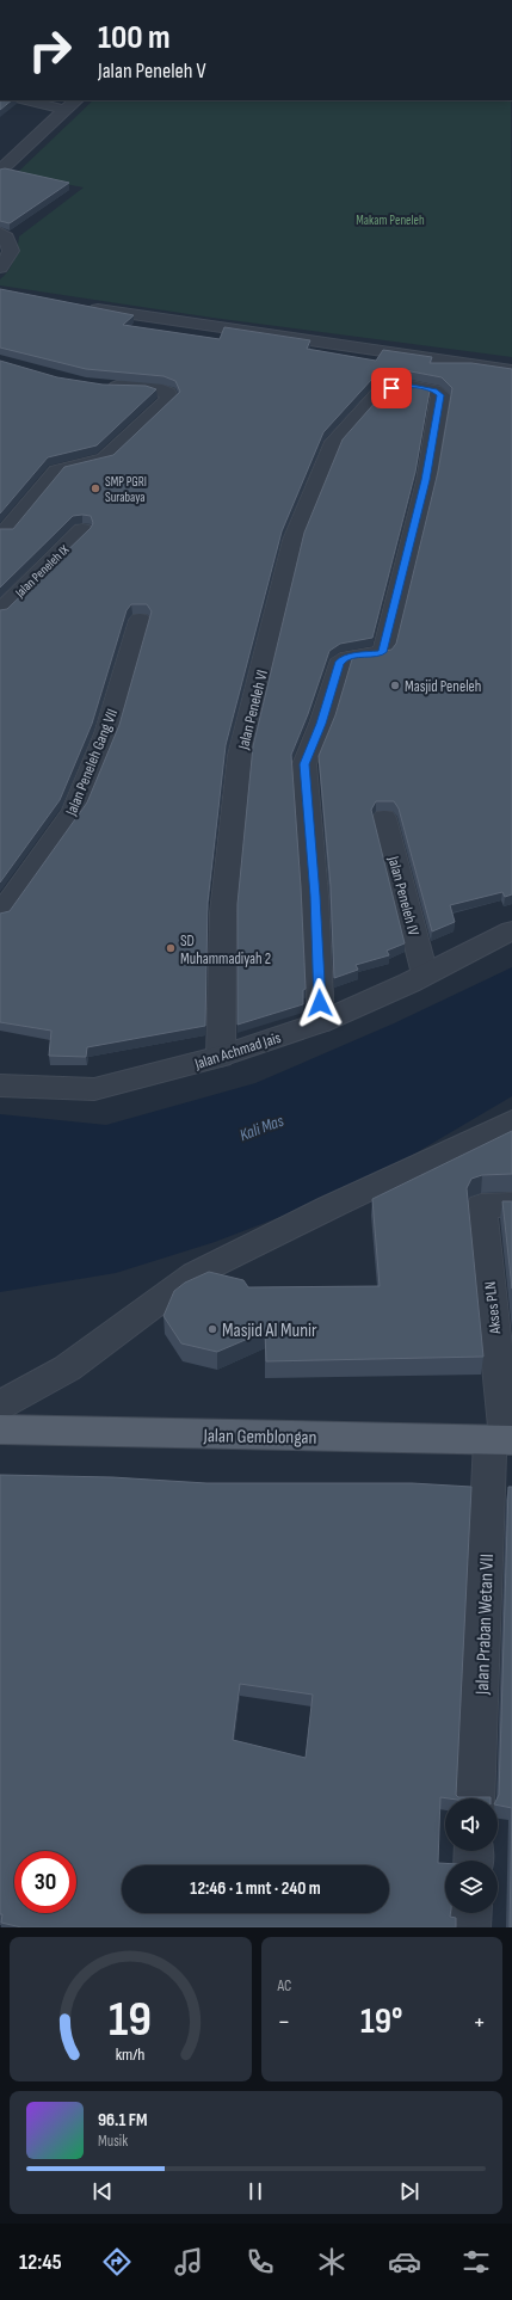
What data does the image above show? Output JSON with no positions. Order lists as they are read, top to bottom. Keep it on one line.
{"streets":{"main road":["Jalan Gemblongan"],"street":["Jalan Peneleh IX","Jalan Peneleh VI","Jalan Peneleh Gang VII","Jalan Peneleh IV","Jalan Achmad Jais","Akses PLN","Jalan Praban Wetan VII"]},"crossings":[["Jalan Peneleh VI","Jalan Achmad Jais"],["Jalan Peneleh IV","Jalan Achmad Jais"],["Akses PLN","Jalan Gemblongan"],["Akses PLN","Jalan Praban Wetan VII"],["Jalan Gemblongan","Jalan Praban Wetan VII"]],"water":["Kali Mas"],"parks":["Makam Peneleh"],"places":["SMP PGRI Surabaya","Masjid Peneleh","SD Muhammadiyah 2","Masjid Al Munir"],"page":{"turn":["100 m","Jalan Peneleh V"],"limit":"30","trip":"12:46 · 1 mnt · 240 m","tile":"AC","heat":["−","19°","+"],"song":["96.1 FM","Musik"],"tabs":"12:45","gauge":["19","km/h"]}}
